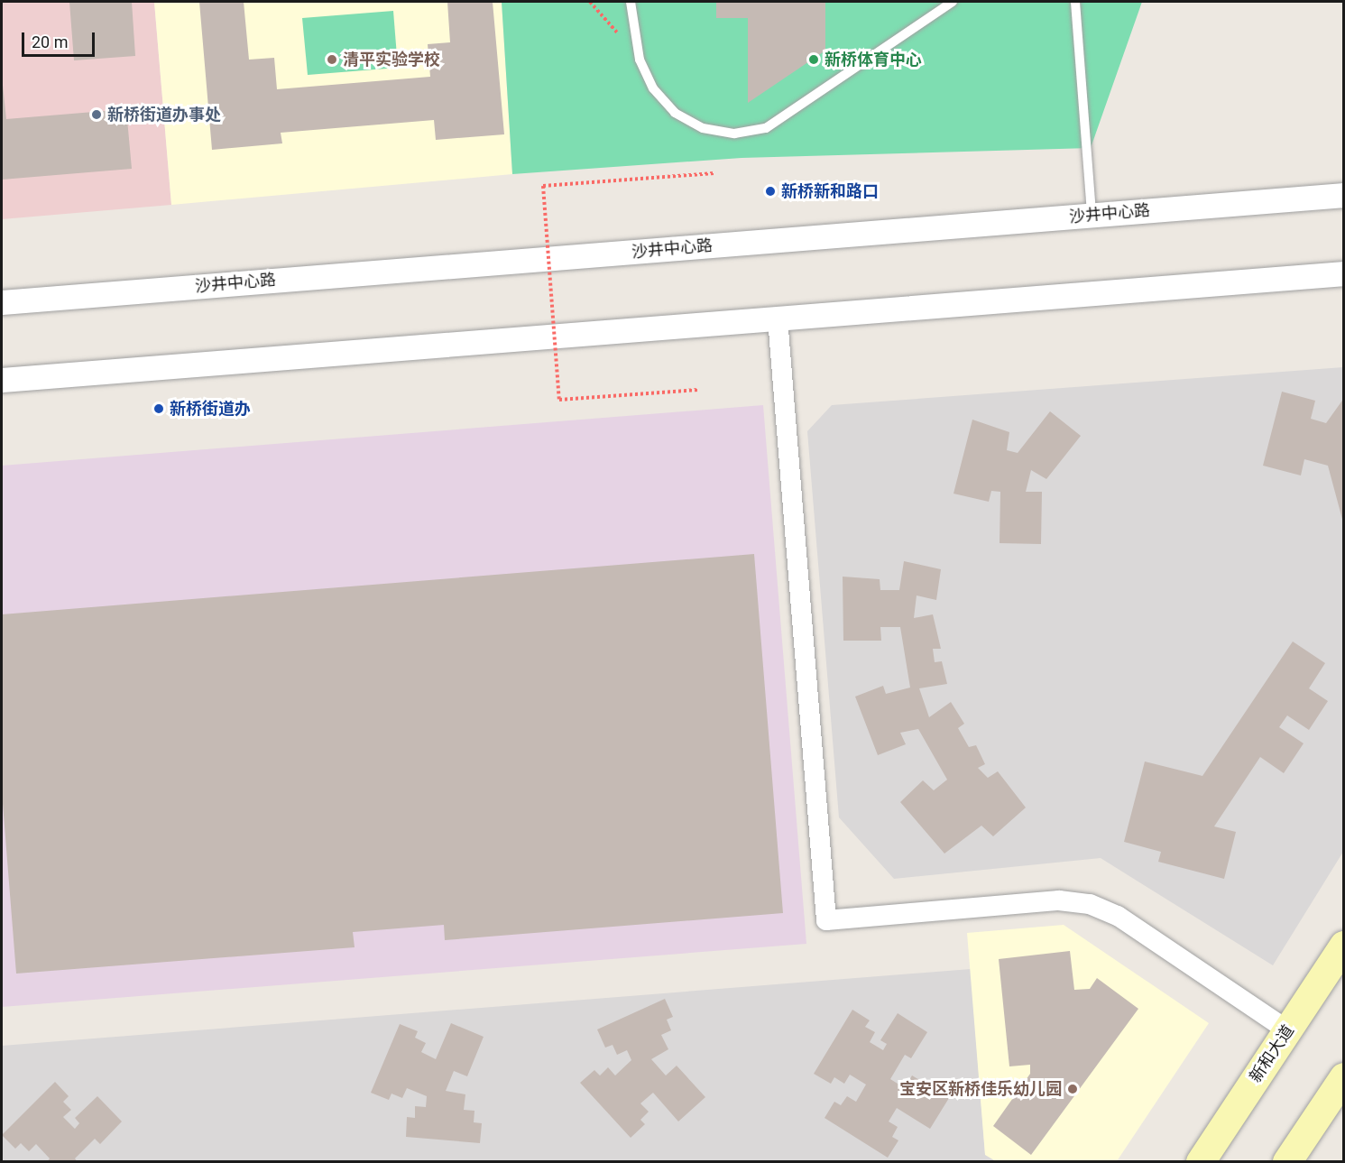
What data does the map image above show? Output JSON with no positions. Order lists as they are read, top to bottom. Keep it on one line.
{"streets":{"main road":["新和大道"],"street":["沙井中心路"]},"places":["清平实验学校","新桥体育中心","新桥街道办事处","新桥新和路口","新桥街道办","宝安区新桥佳乐幼儿园"],"scale_bar":"20 m"}
